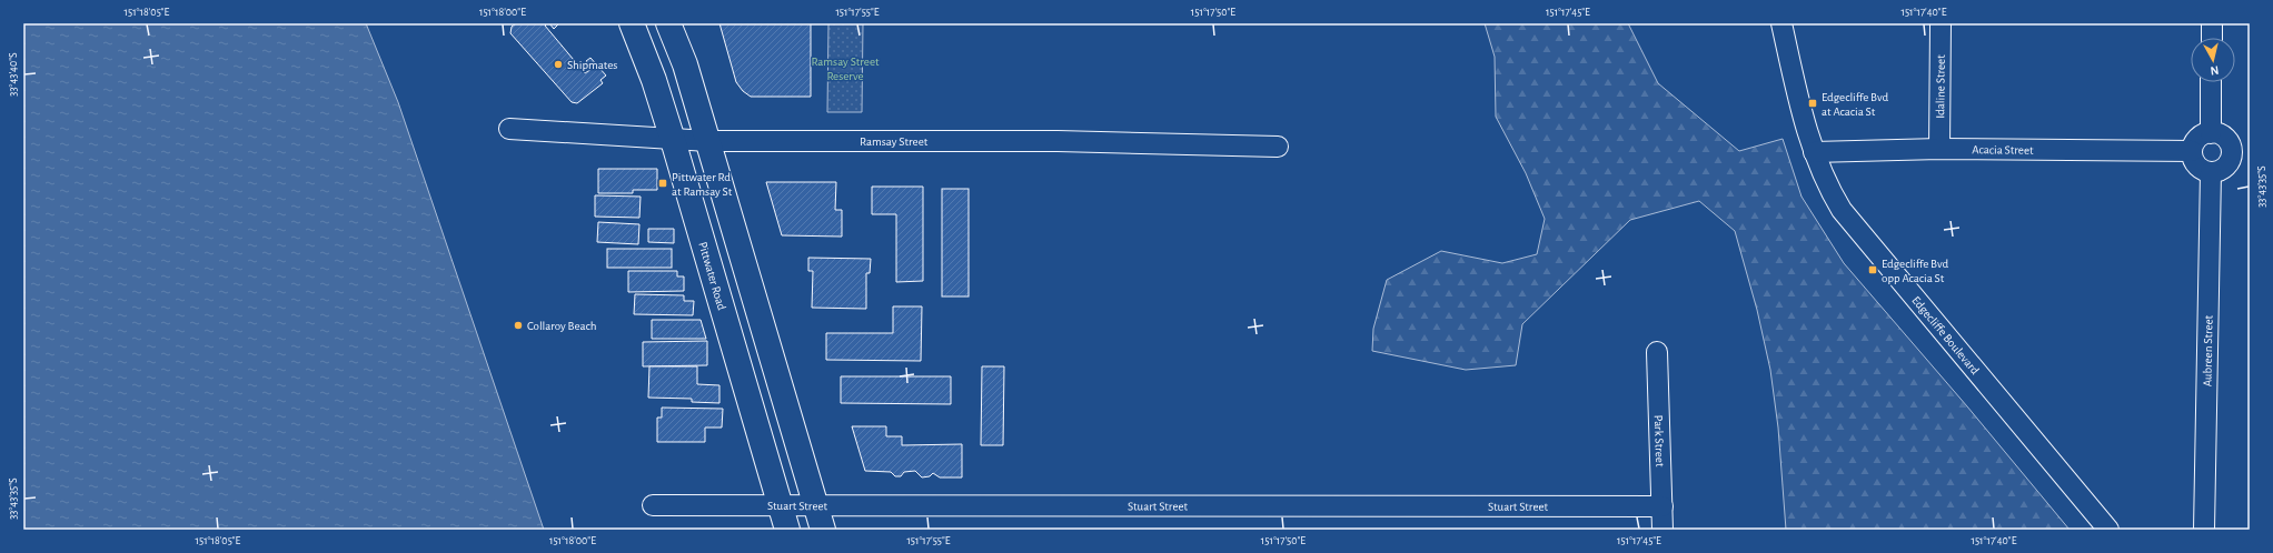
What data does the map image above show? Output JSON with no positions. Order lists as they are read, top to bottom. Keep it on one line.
{"streets":{"highway":["Pittwater Road"],"street":["Idaline Street","Ramsay Street","Acacia Street","Edgecliffe Boulevard","Aubreen Street","Park Street","Stuart Street"]},"crossings":[["Idaline Street","Acacia Street"],["Ramsay Street","Pittwater Road"],["Acacia Street","Edgecliffe Boulevard"],["Acacia Street","Aubreen Street"],["Pittwater Road","Stuart Street"],["Park Street","Stuart Street"]],"parks":["Ramsay Street Reserve"],"places":{"other":["Shipmates","Collaroy Beach"],"transit":["Edgecliffe Bvd at Acacia St","Pittwater Rd at Ramsay St","Edgecliffe Bvd opp Acacia St"]},"north":"bottom","coordinates":["151°18'05\"E","151°18'00\"E","151°17'55\"E","151°17'50\"E","151°17'45\"E","151°17'40\"E","33°43'40\"S","33°43'35\"S"]}
